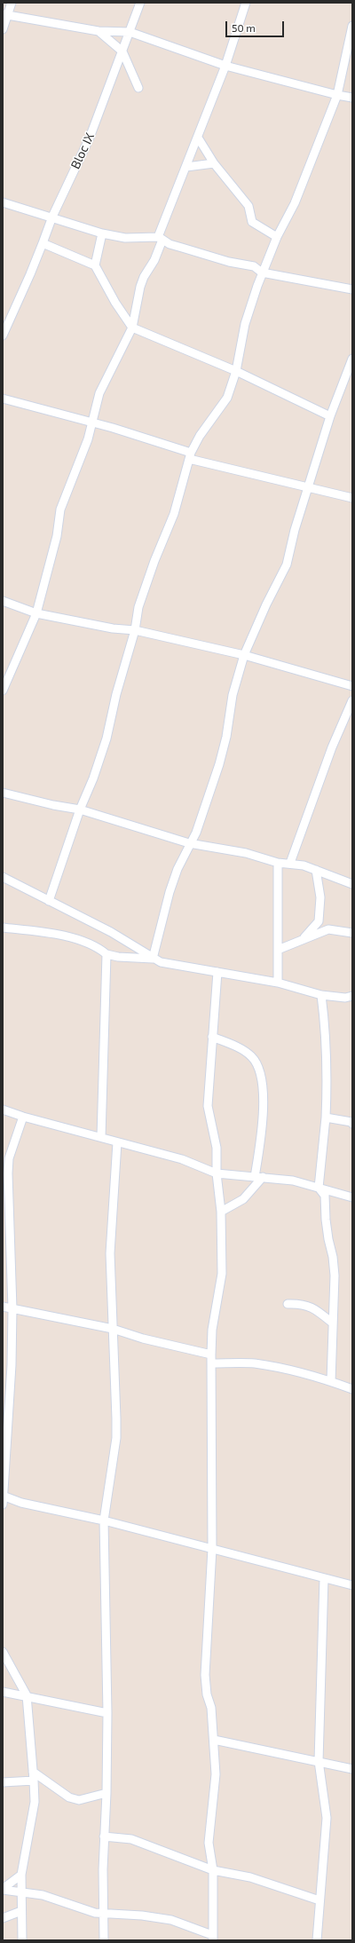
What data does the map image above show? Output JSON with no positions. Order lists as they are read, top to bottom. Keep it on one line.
{"streets":{"street":["Bloc IX"]},"scale_bar":"50 m"}
